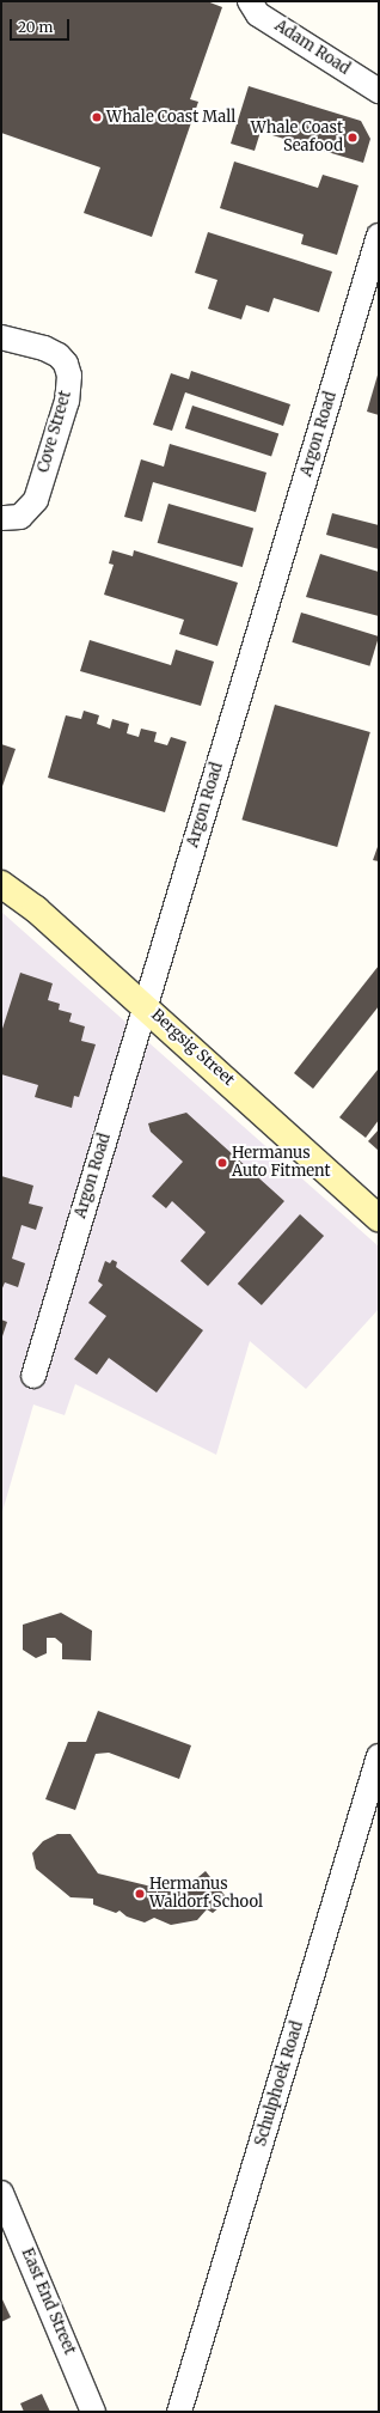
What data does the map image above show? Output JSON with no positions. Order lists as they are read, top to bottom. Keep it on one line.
{"streets":{"street":["Adam Road","Cove Street","Argon Road","Bergsig Street","Schulphoek Road","East End Street"]},"crossings":[["Argon Road","Bergsig Street"]],"places":["Whale Coast Mall","Whale Coast Seafood","Hermanus Auto Fitment","Hermanus Waldorf School"],"scale_bar":"20 m"}
